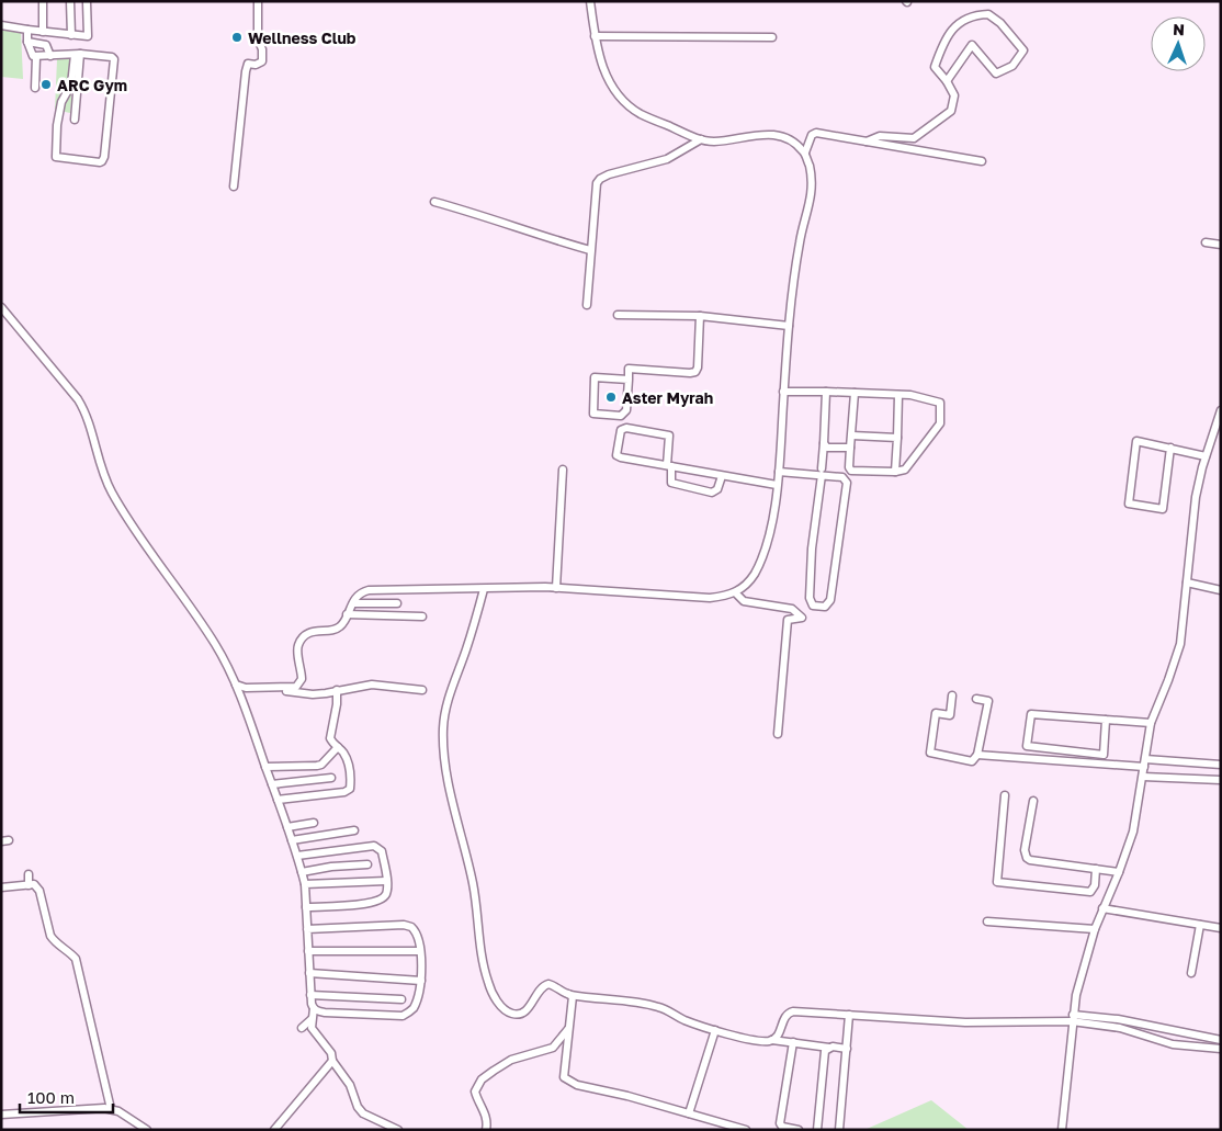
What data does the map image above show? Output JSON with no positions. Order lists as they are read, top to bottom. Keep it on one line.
{"places":["Wellness Club","ARC Gym","Aster Myrah"],"scale_bar":"100 m","north":"top"}
